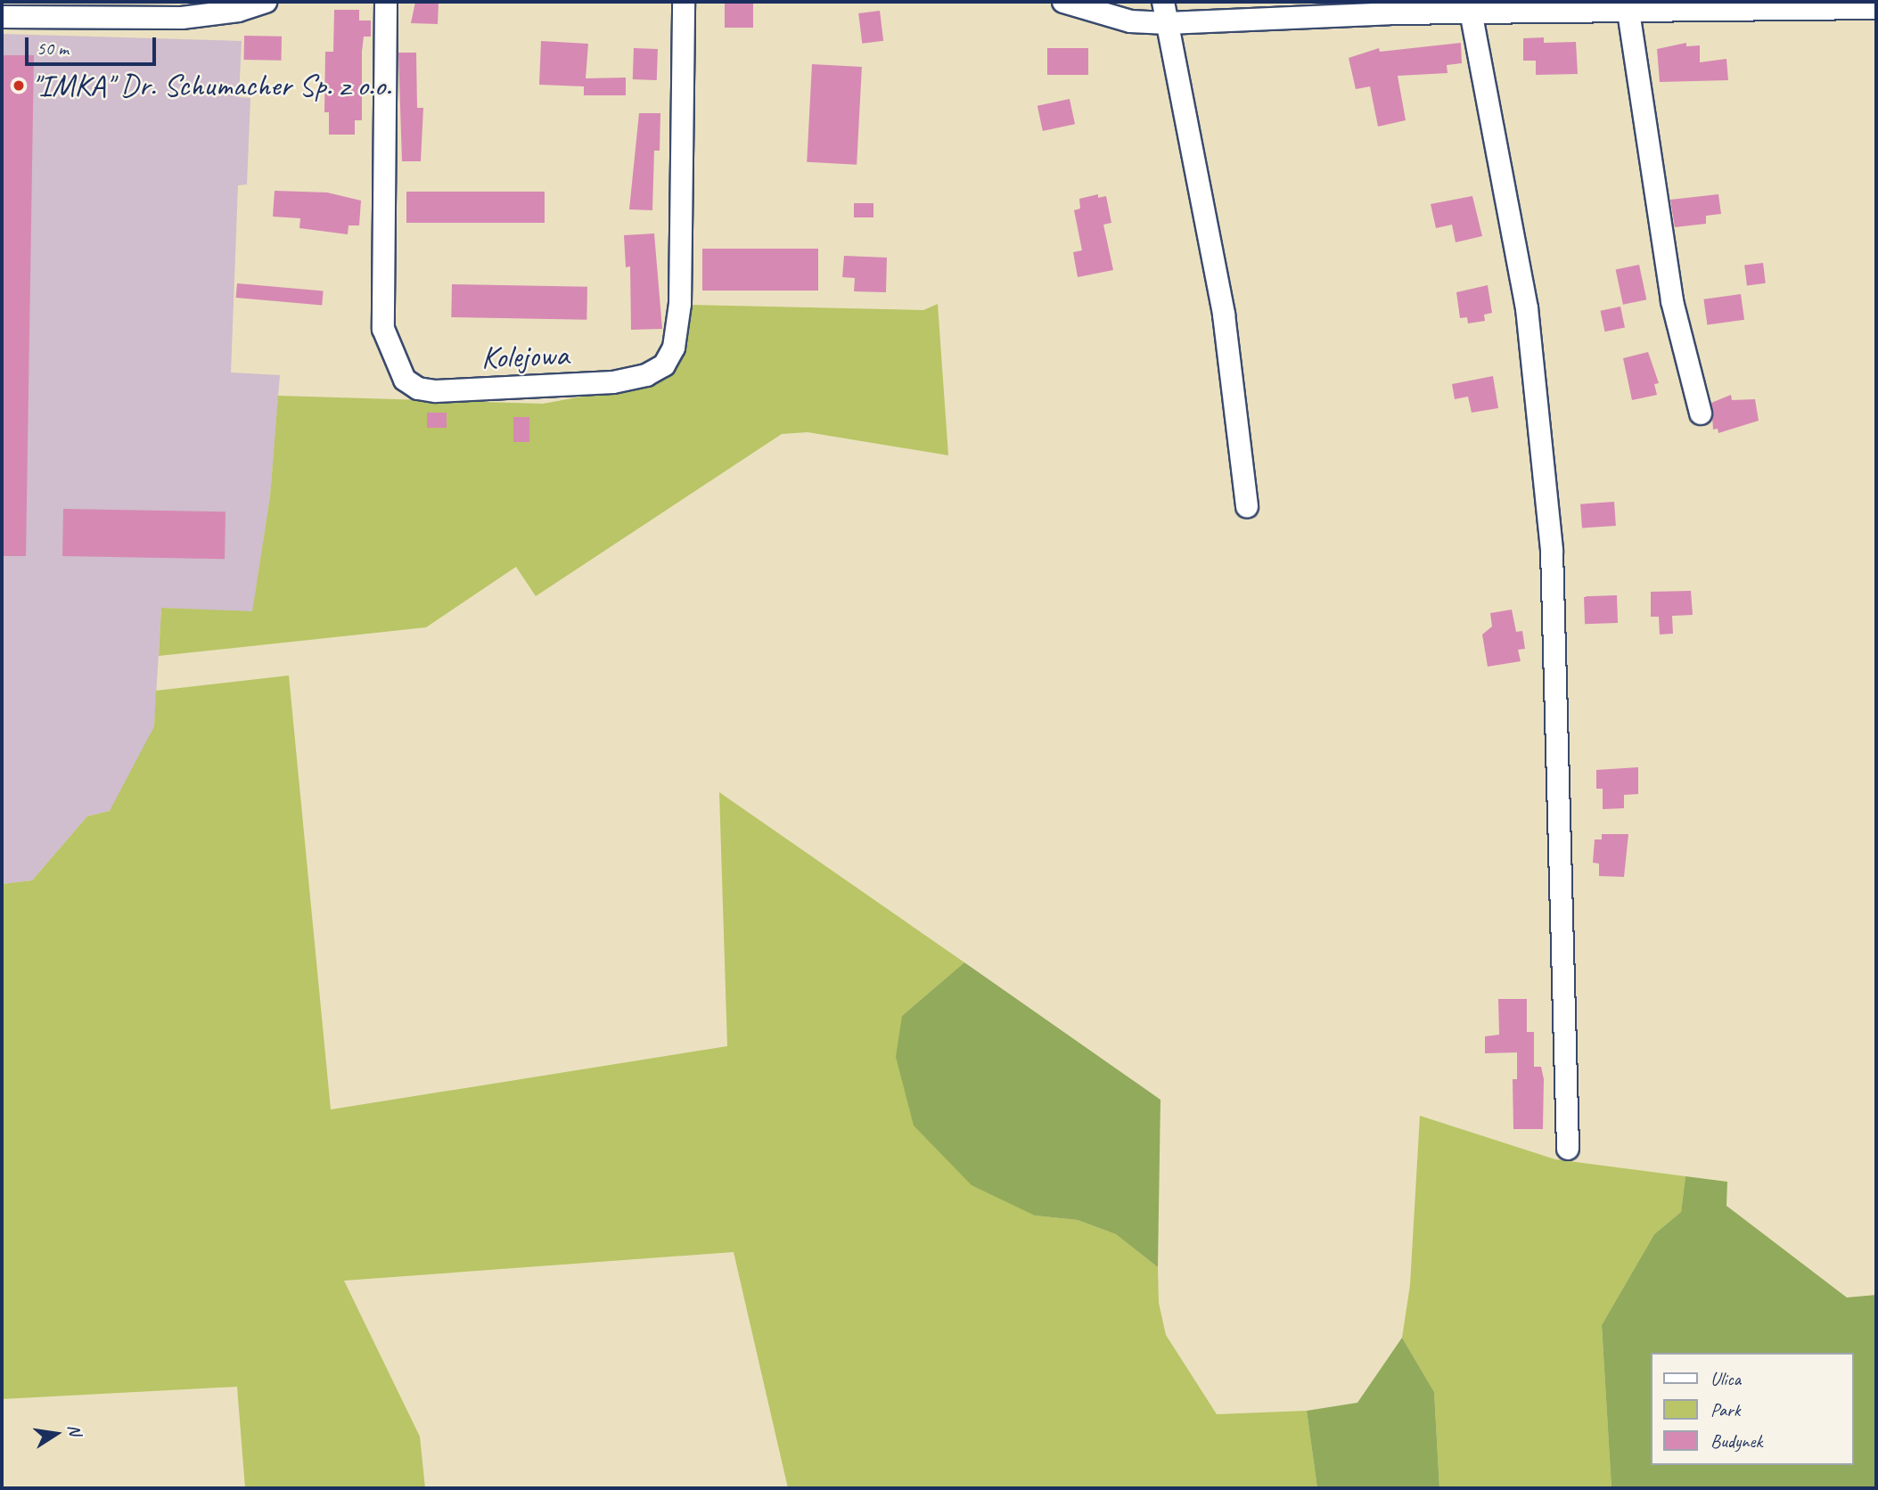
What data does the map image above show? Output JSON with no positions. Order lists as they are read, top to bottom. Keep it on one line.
{"streets":{"street":["Kolejowa"]},"places":["\"IMKA\" Dr. Schumacher Sp. z o.o."],"legend":["Ulica","Park","Budynek"],"scale_bar":"50 m","north":"right"}
